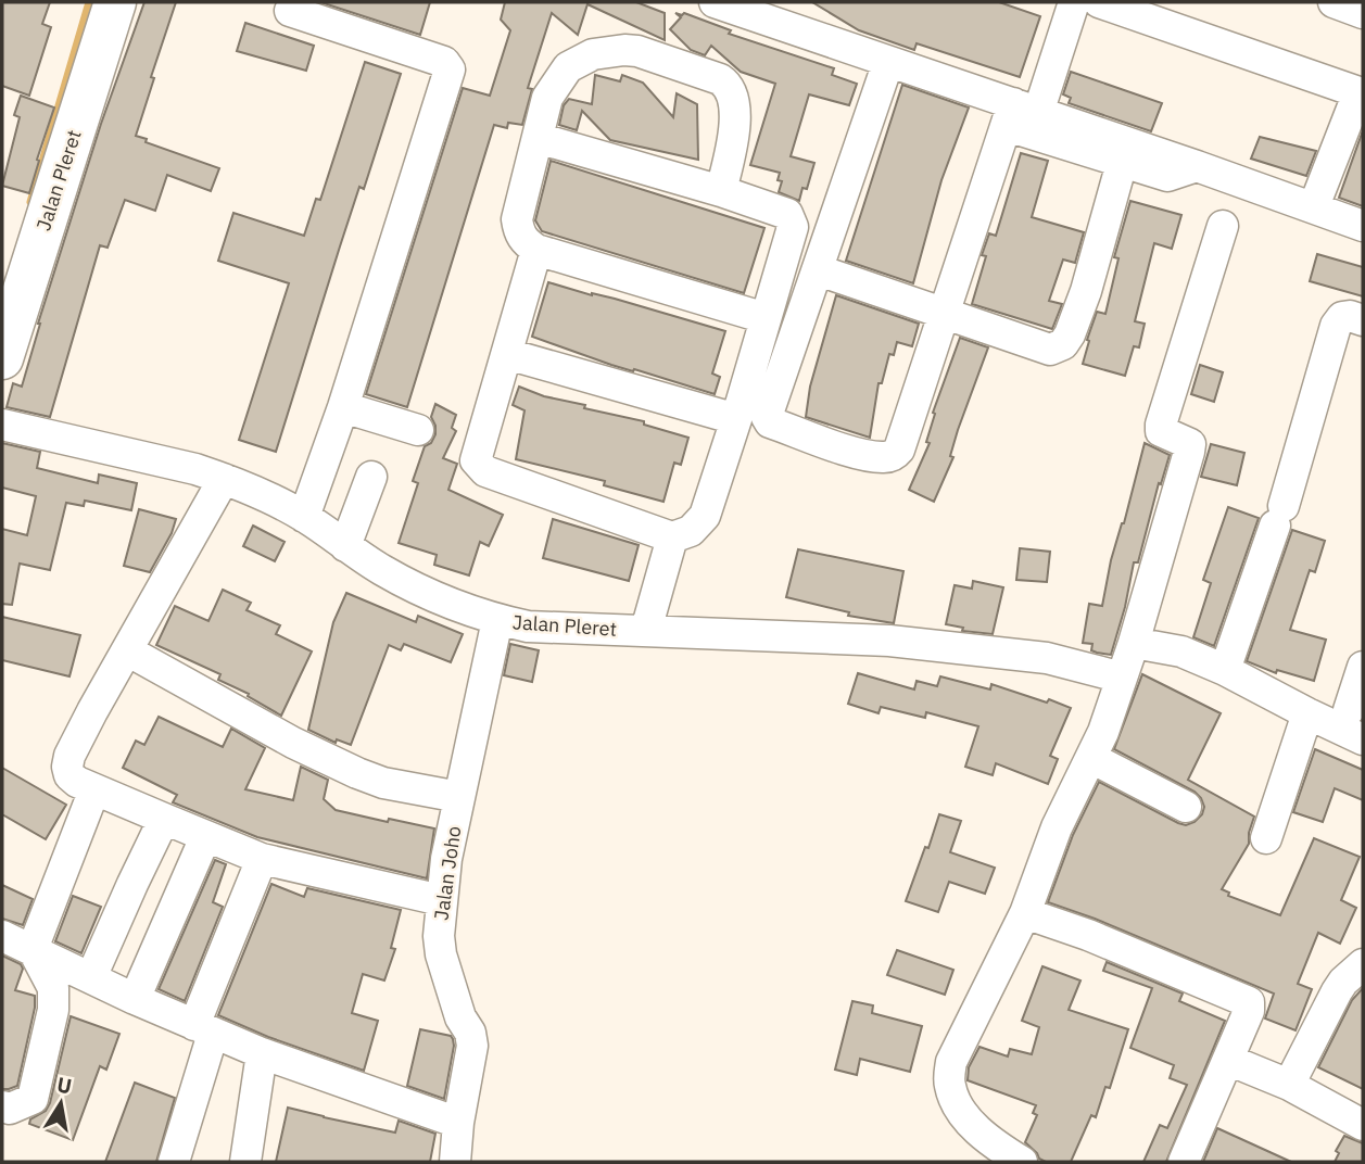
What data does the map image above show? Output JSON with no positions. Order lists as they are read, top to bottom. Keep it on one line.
{"streets":{"main road":["Jalan Pleret"],"street":["Jalan Joho"]},"crossings":[["Jalan Pleret","Jalan Joho"]],"north":"top"}
